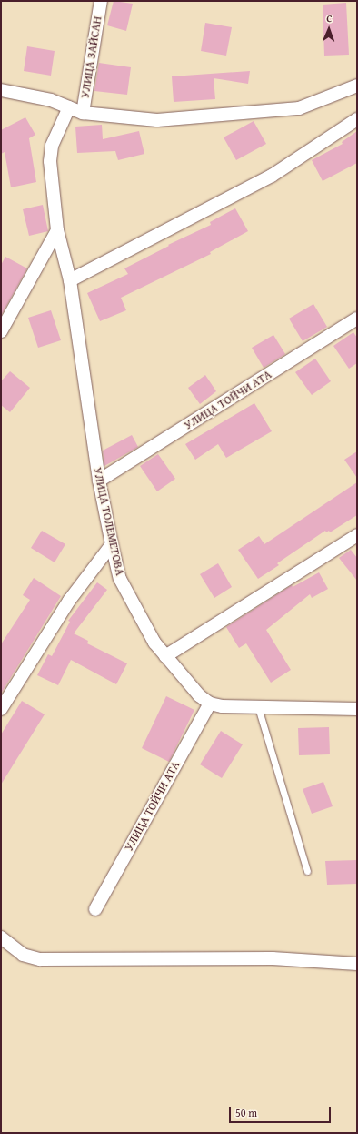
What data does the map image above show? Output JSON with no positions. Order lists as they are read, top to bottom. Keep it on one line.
{"streets":{"street":["УЛИЦА ЗАЙСАН","УЛИЦА ТОЙЧИ АТА","УЛИЦА ТОЛЕМЕТОВА"]},"crossings":[["УЛИЦА ТОЙЧИ АТА","УЛИЦА ТОЛЕМЕТОВА"]],"scale_bar":"50 m","north":"top"}
